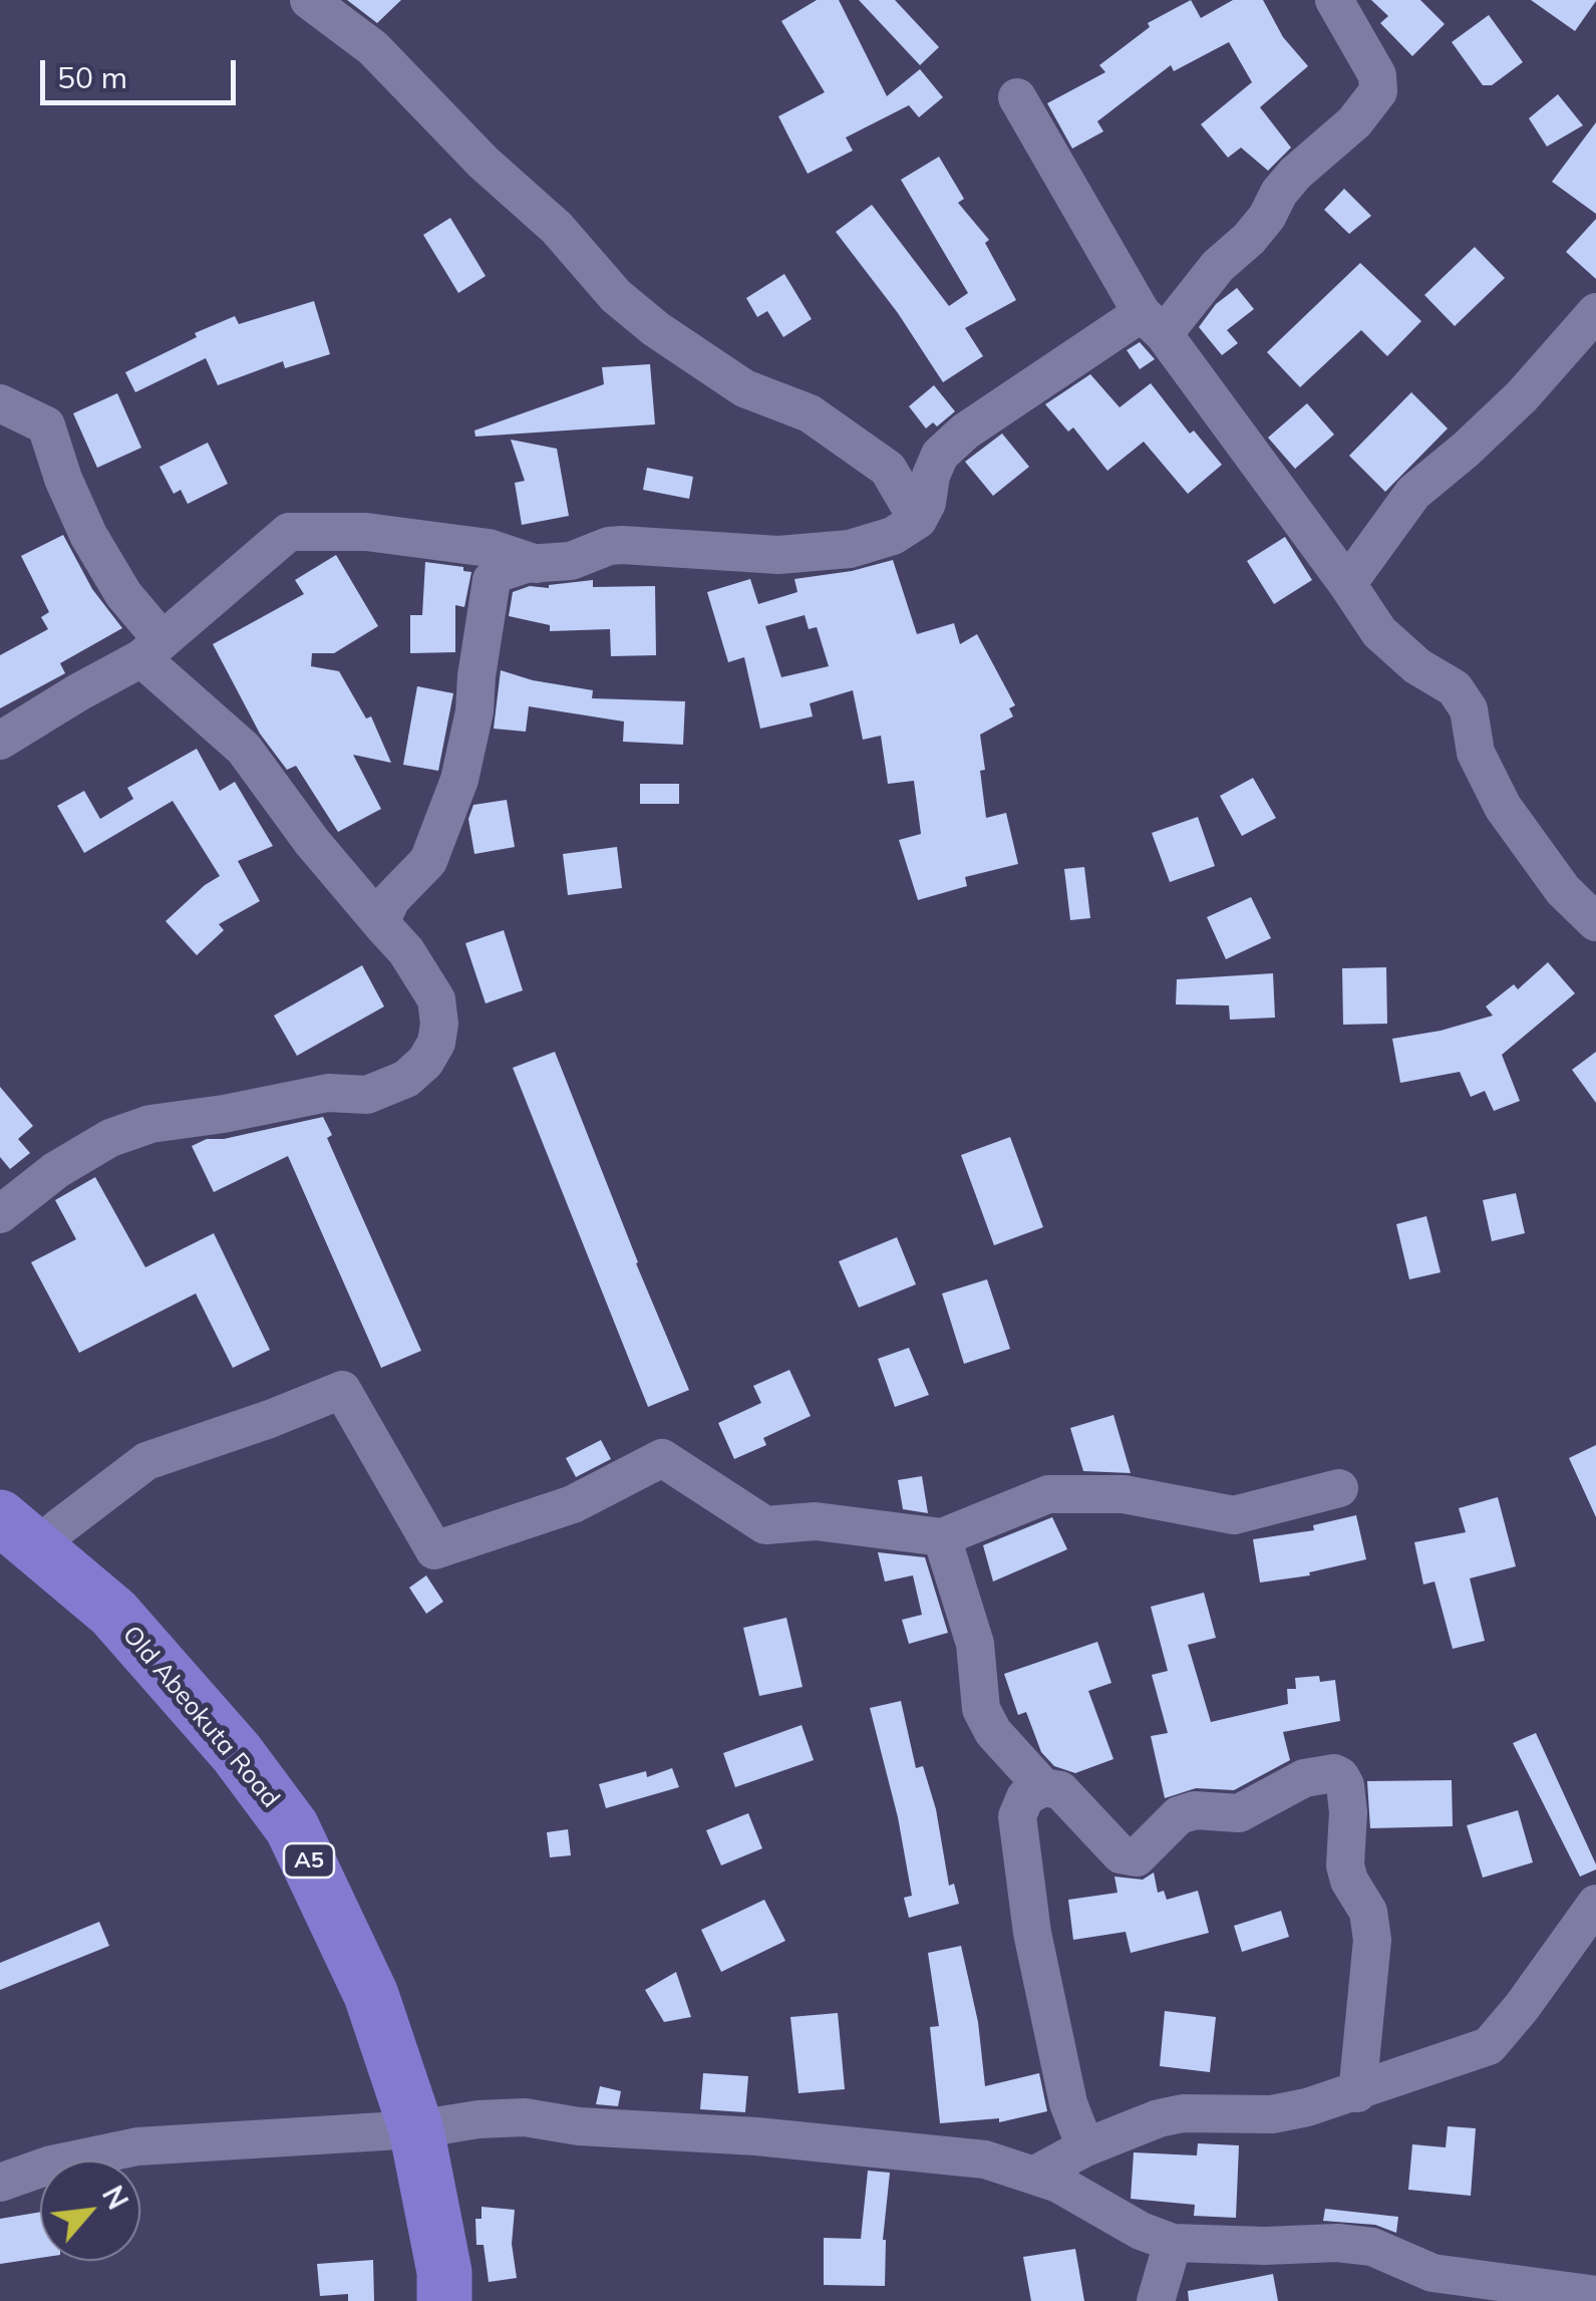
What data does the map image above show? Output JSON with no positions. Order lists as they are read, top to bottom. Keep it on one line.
{"streets":{"highway":["Old Abeokuta Road","A5"]},"scale_bar":"50 m","north":"top right"}
